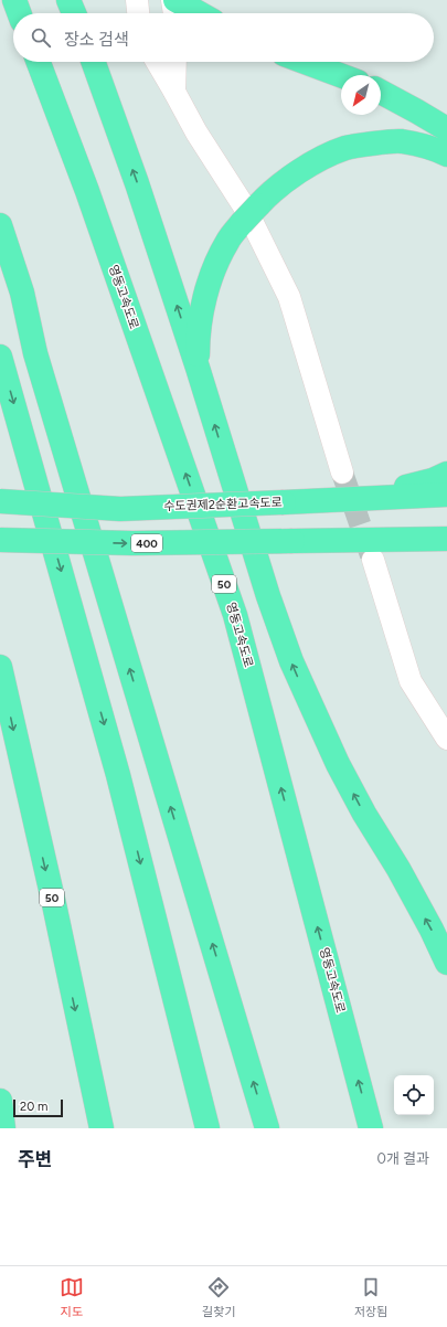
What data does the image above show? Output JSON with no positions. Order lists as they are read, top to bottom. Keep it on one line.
{"streets":{"highway":["영동고속도로","수도권제2순환고속도로","400","50"]},"scale_bar":"20 m","north":"bottom left","page":{"search":"장소 검색","scale":"20 m","heading":["주변","0개 결과"],"nav":["지도","길찾기","저장됨"]}}
